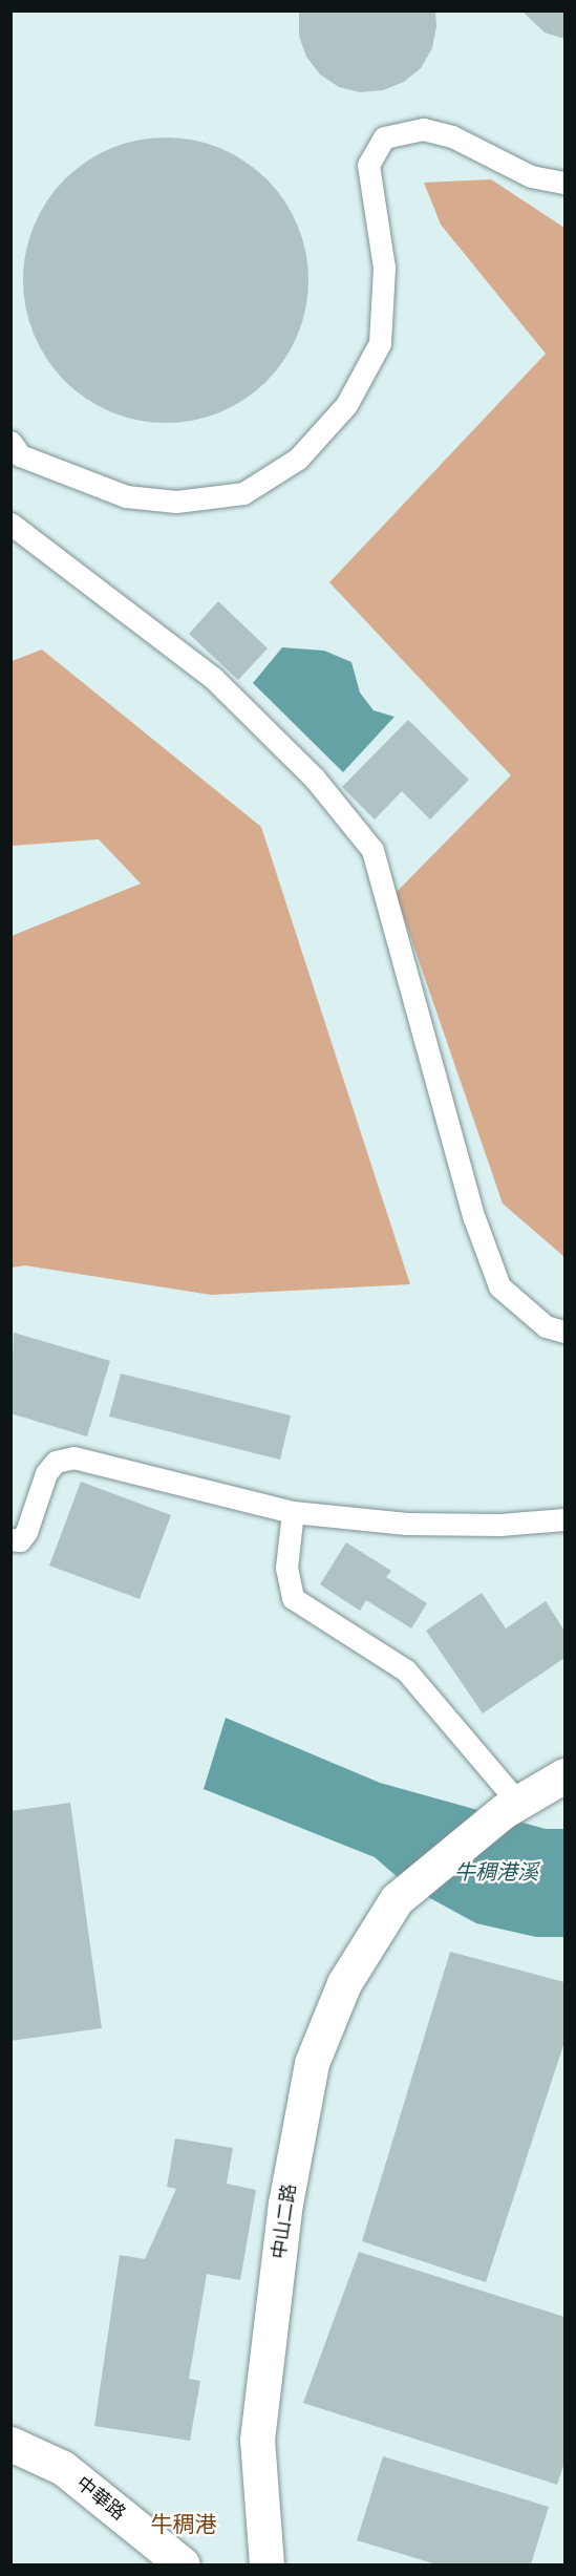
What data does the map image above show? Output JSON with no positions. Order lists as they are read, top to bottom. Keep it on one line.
{"streets":{"street":["中山二路","中華路"]},"districts":["牛稠港"],"water":["牛稠港溪"]}
